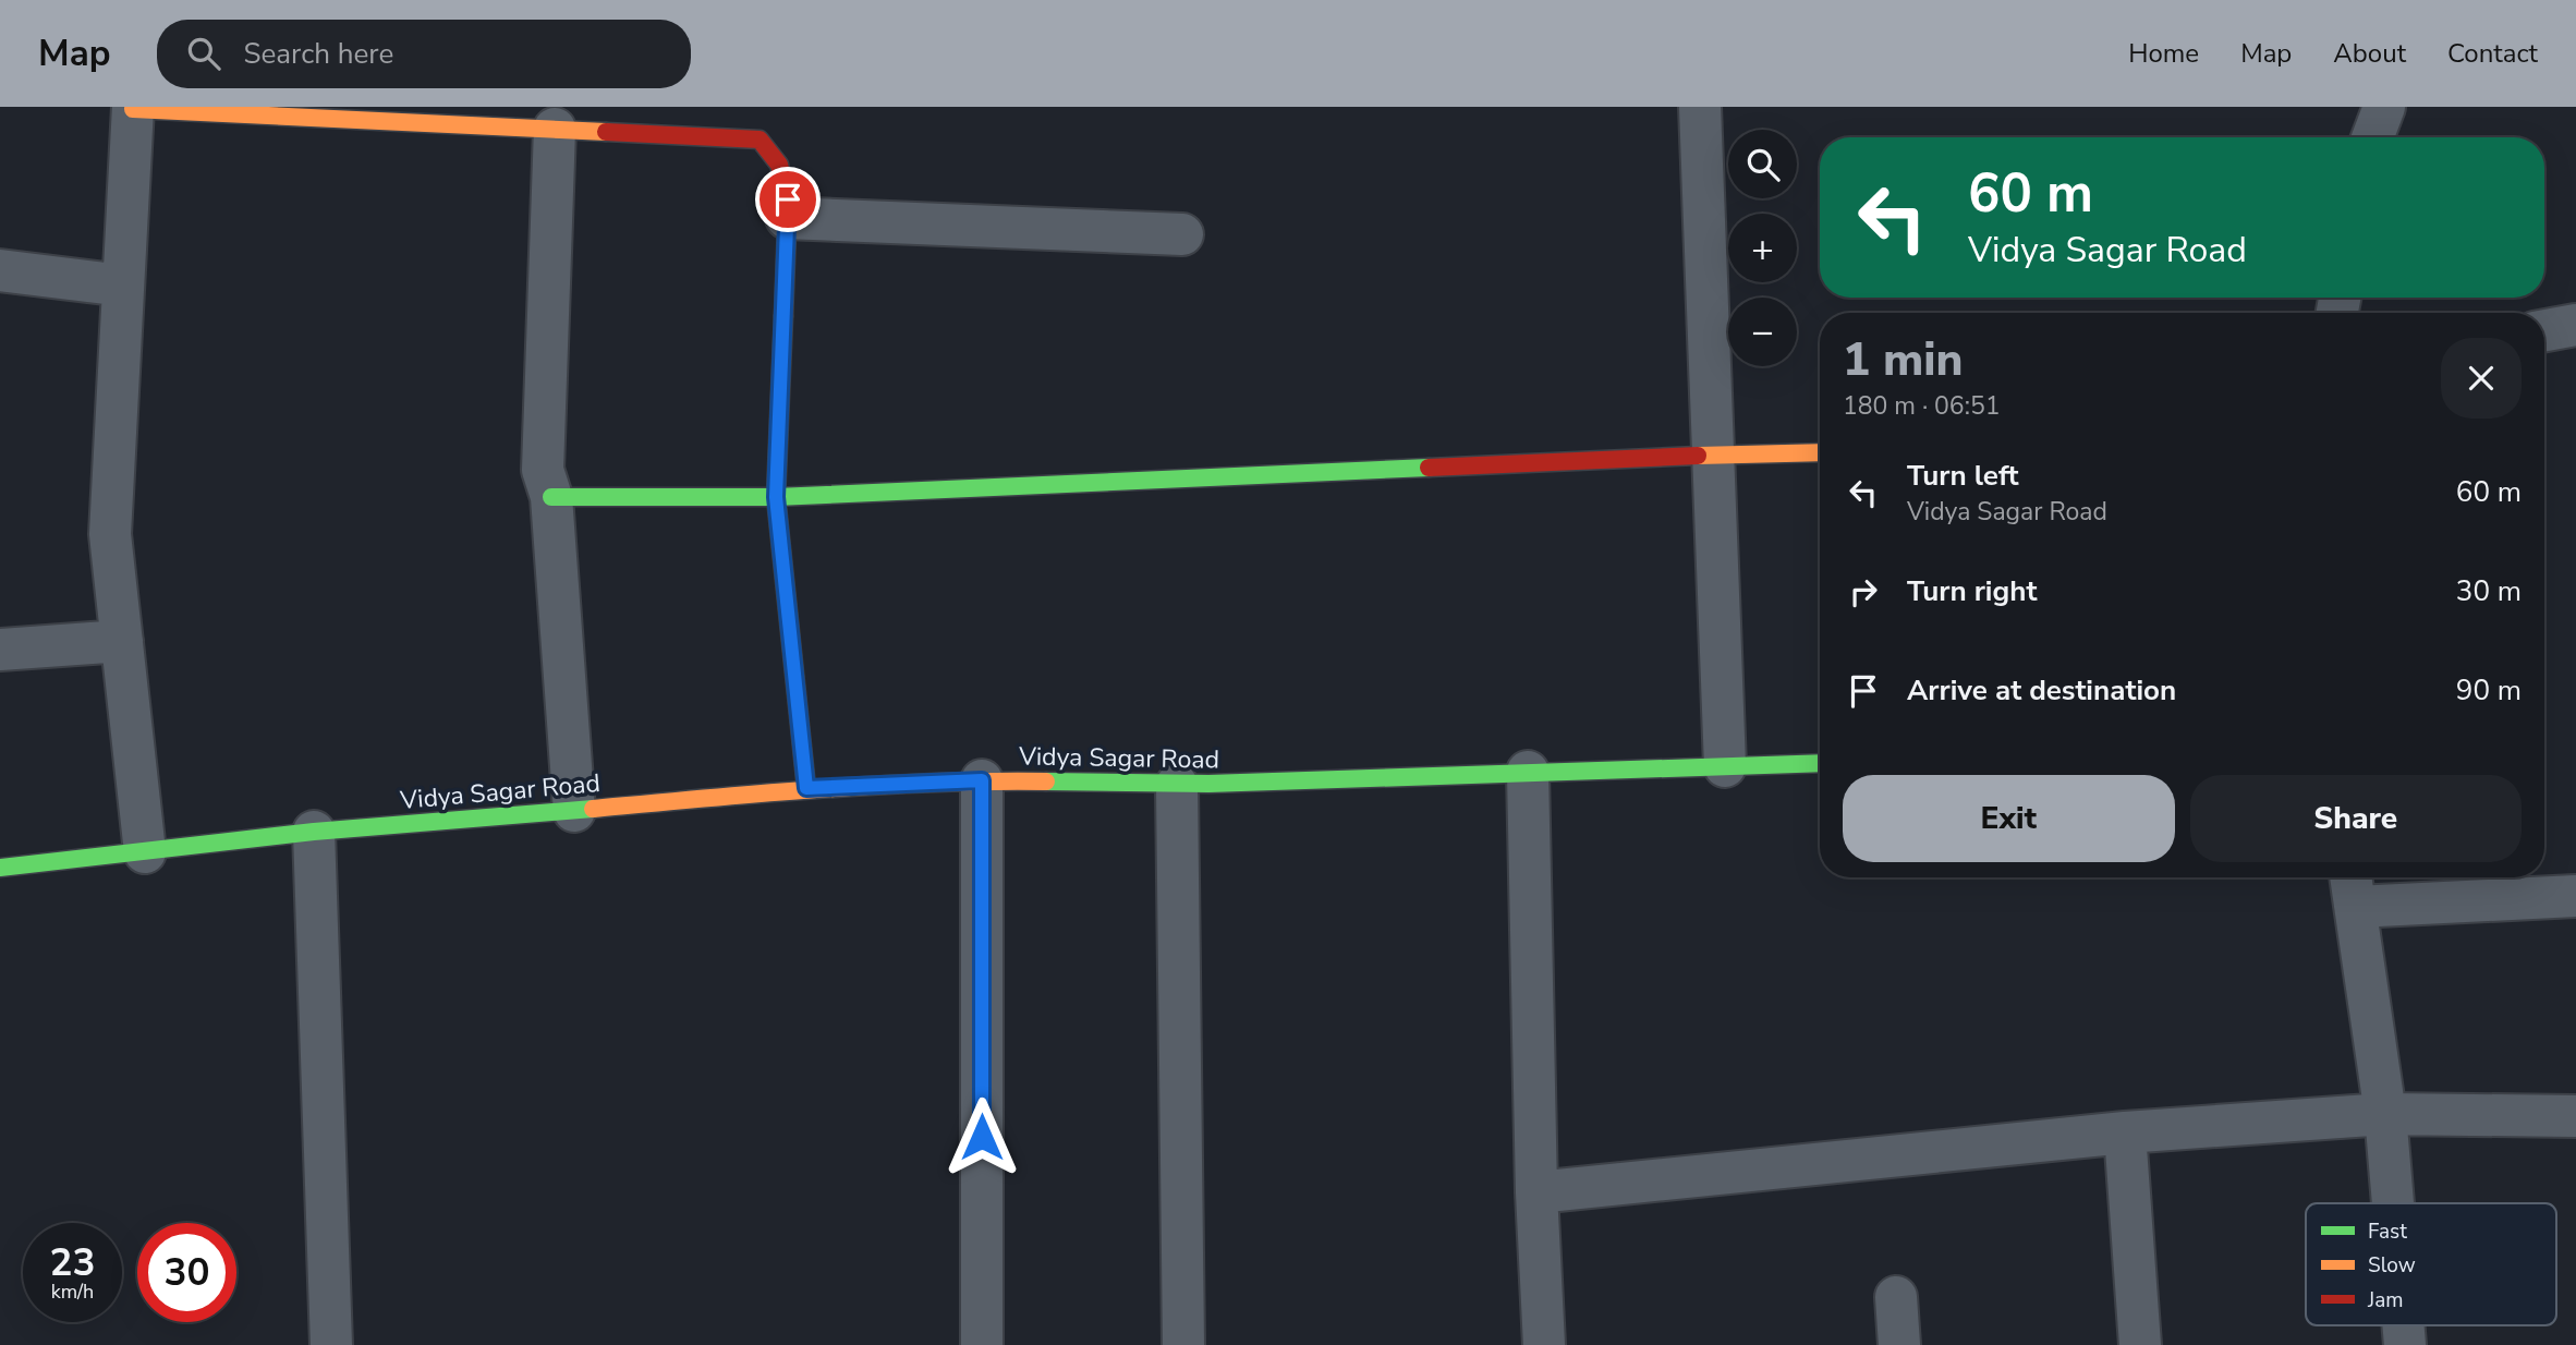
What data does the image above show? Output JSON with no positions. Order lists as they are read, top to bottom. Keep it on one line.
{"streets":{"street":["Vidya Sagar Road"]},"legend":["Fast","Slow","Jam"],"page":{"header":"Map","search":"Search here","nav":["Home","Map","About","Contact"],"map_buttons":["+","−"],"turn":["60 m","Vidya Sagar Road"],"heading":["1 min","180 m · 06:51"],"list":[{"name":"Turn left","note":"Vidya Sagar Road","value":"60 m"},{"name":"Turn right","value":"30 m"},{"name":"Arrive at destination","value":"90 m"}],"buttons":["Exit","Share"],"speed":"23 km/h","limit":"30"}}
